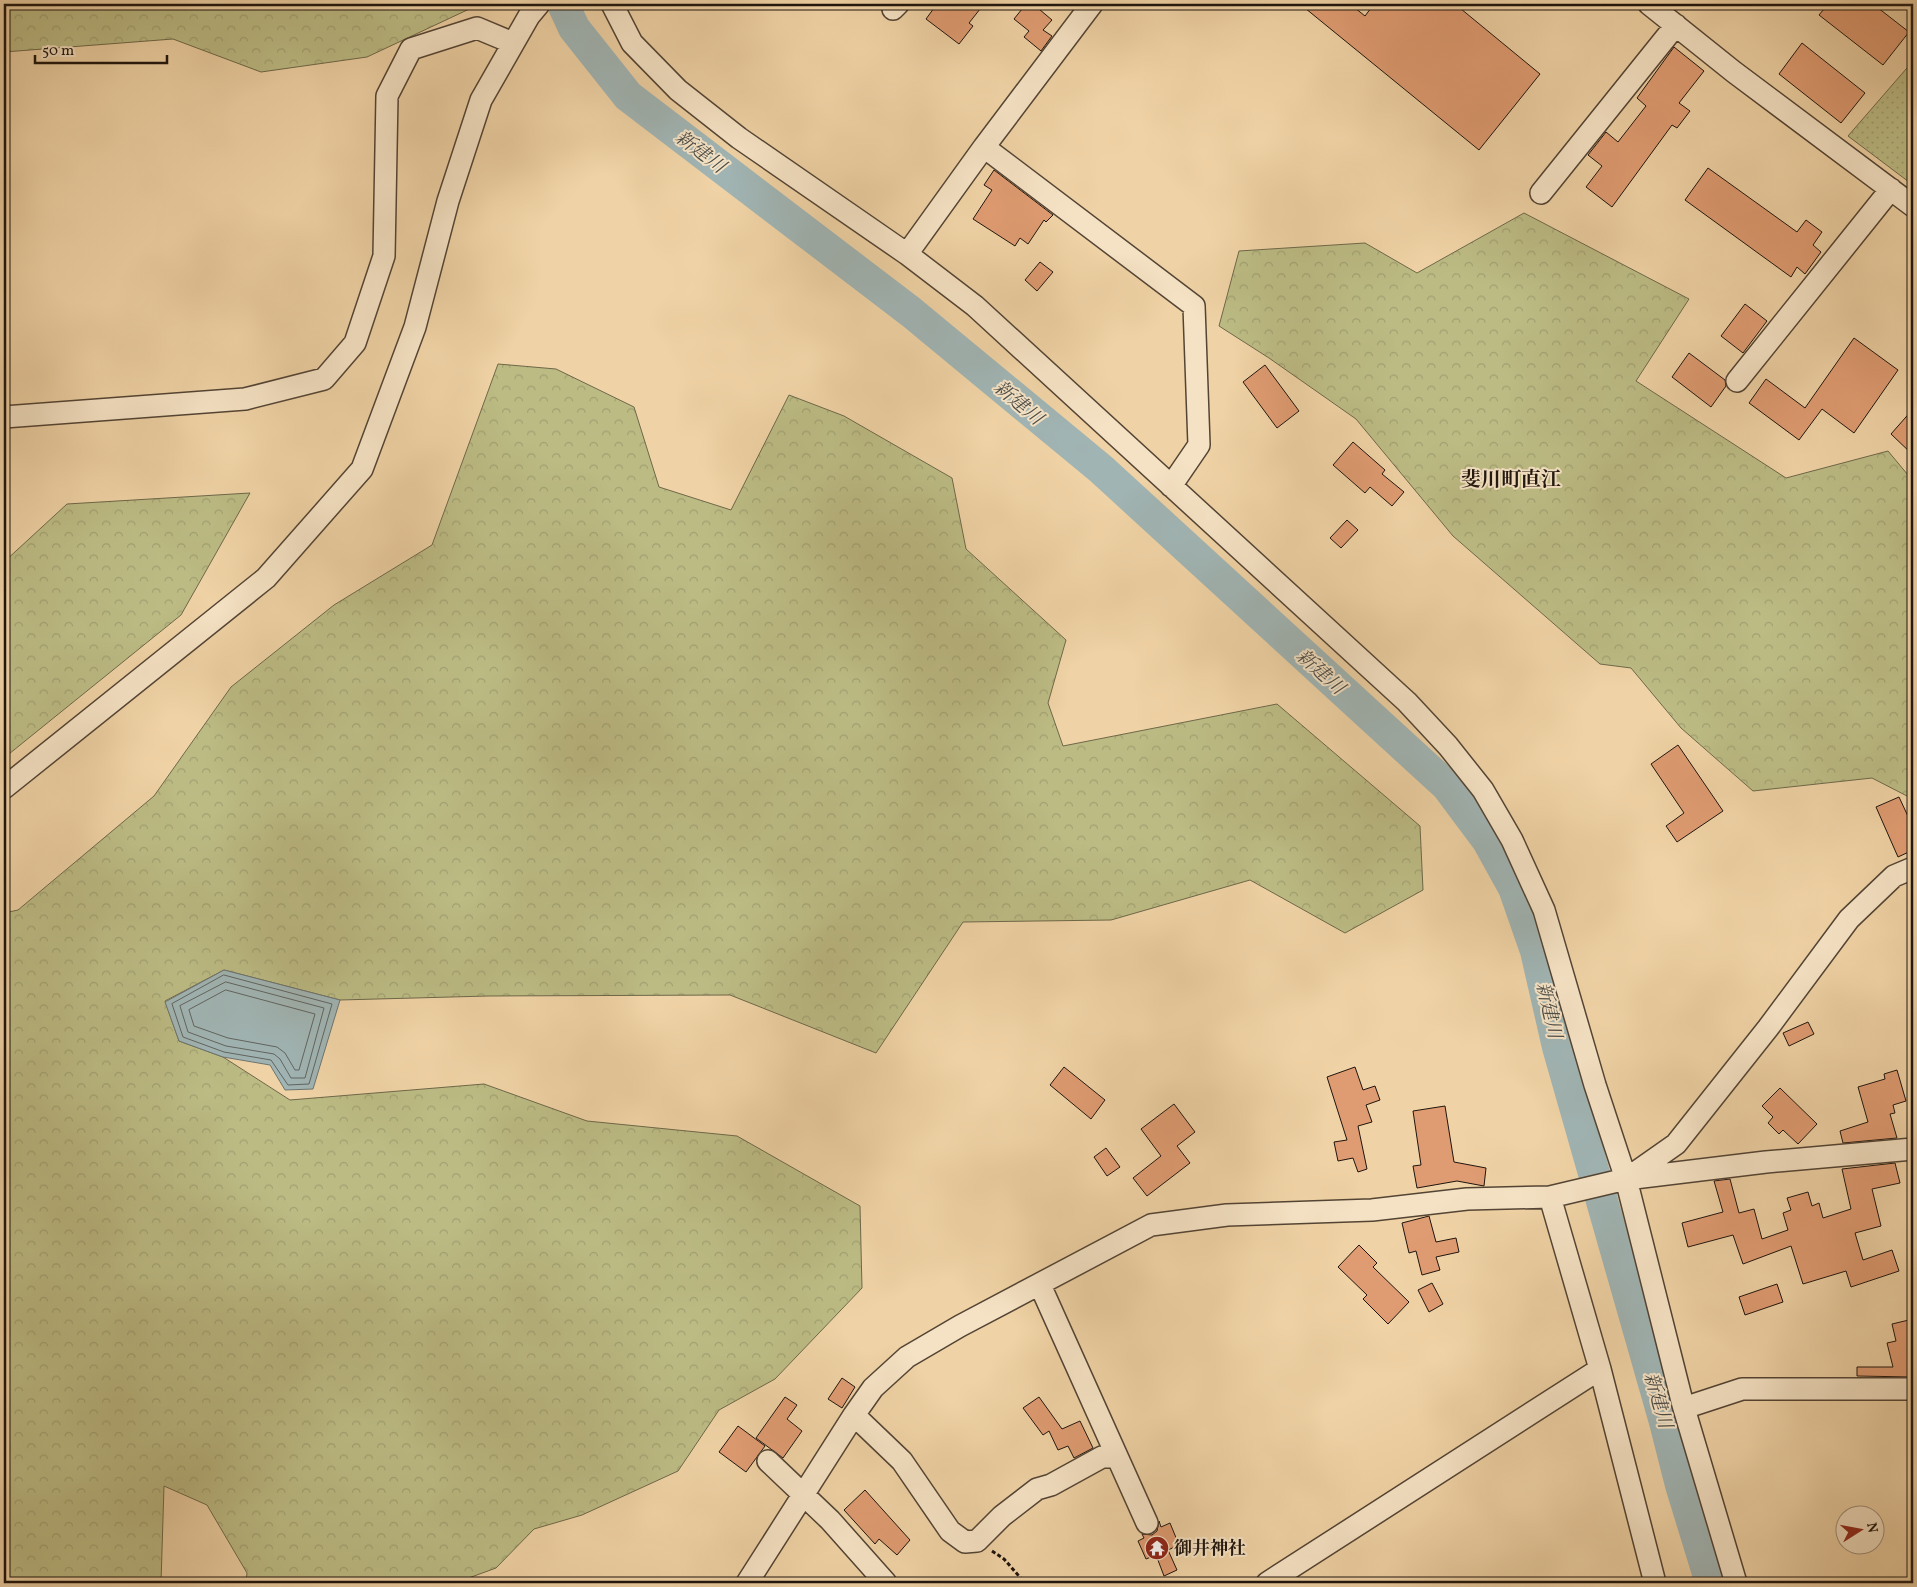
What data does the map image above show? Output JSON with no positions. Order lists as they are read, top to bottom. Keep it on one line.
{"districts":["斐川町直江"],"water":["新建川"],"places":{"temple":["御井神社"]},"scale_bar":"50 m","north":"right"}
